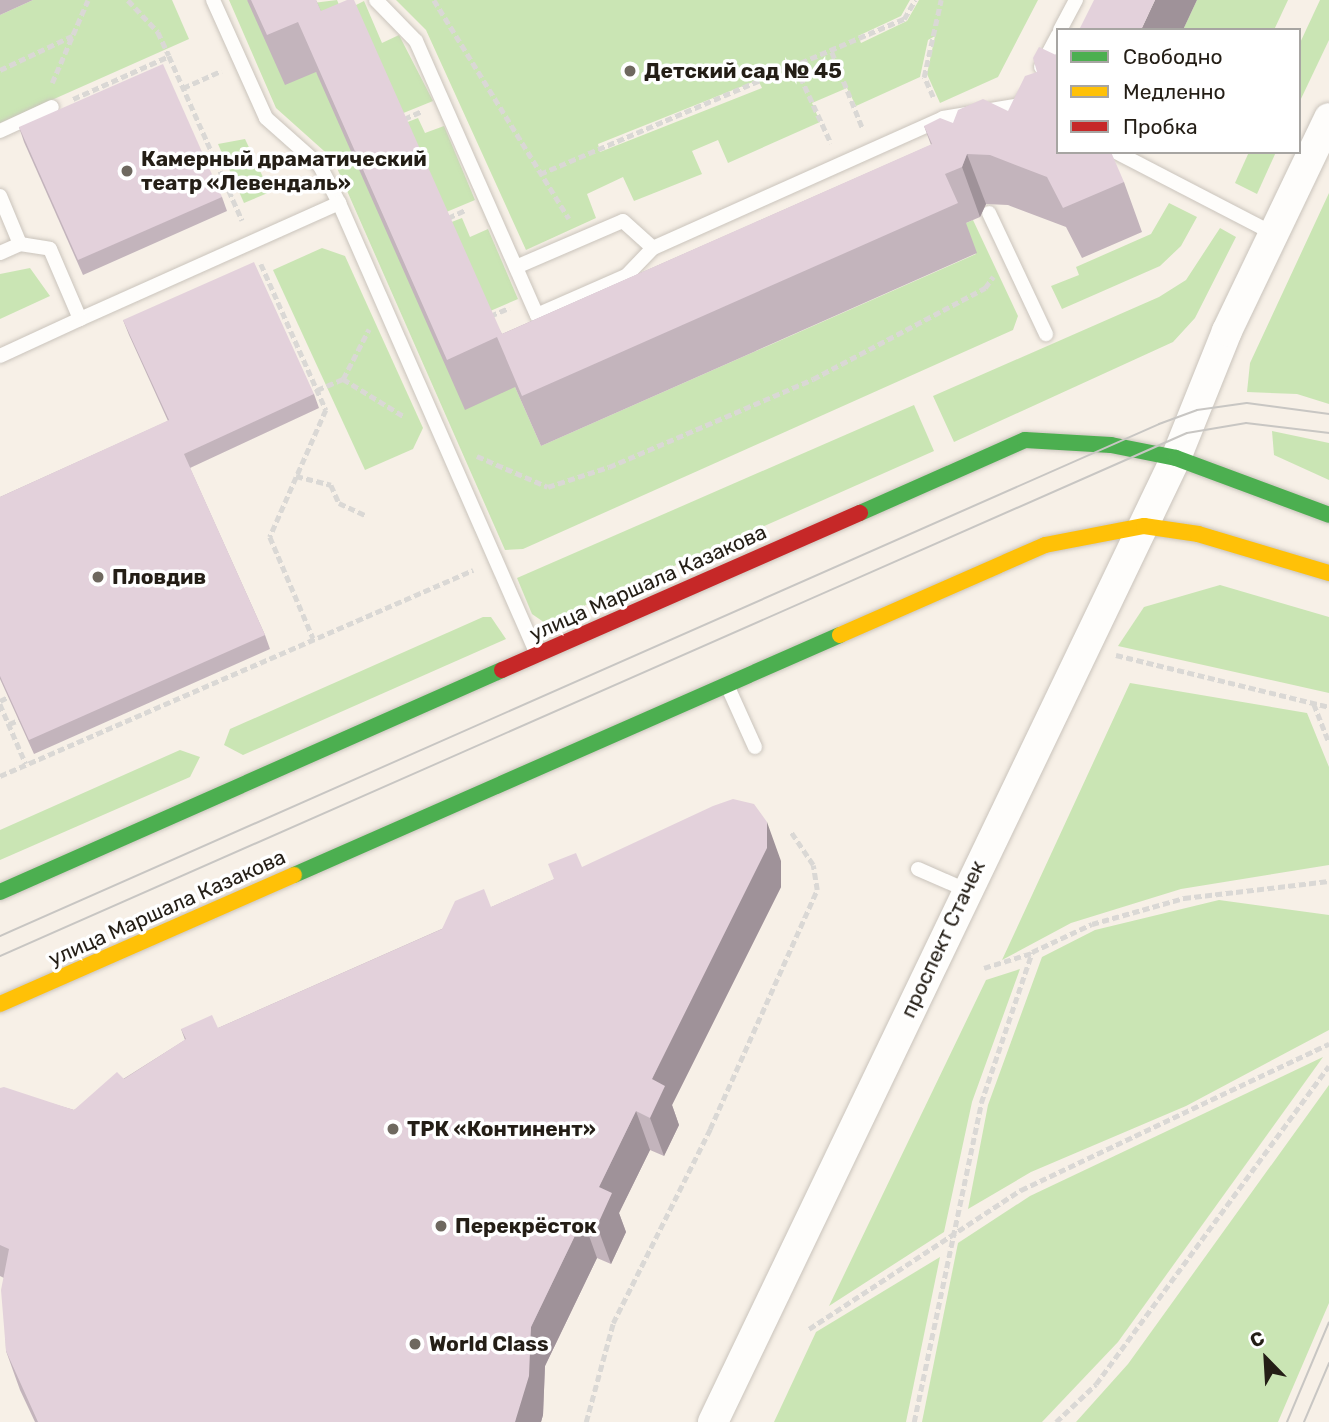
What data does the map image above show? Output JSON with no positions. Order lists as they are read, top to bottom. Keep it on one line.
{"streets":{"street":["улица Маршала Казакова","проспект Стачек"]},"crossings":[["улица Маршала Казакова","проспект Стачек"]],"places":["Детский сад № 45","Камерный драматический театр «Левендаль»","Пловдив","ТРК «Континент»","Перекрёсток","World Class"],"legend":["Свободно","Медленно","Пробка"],"north":"top left"}
